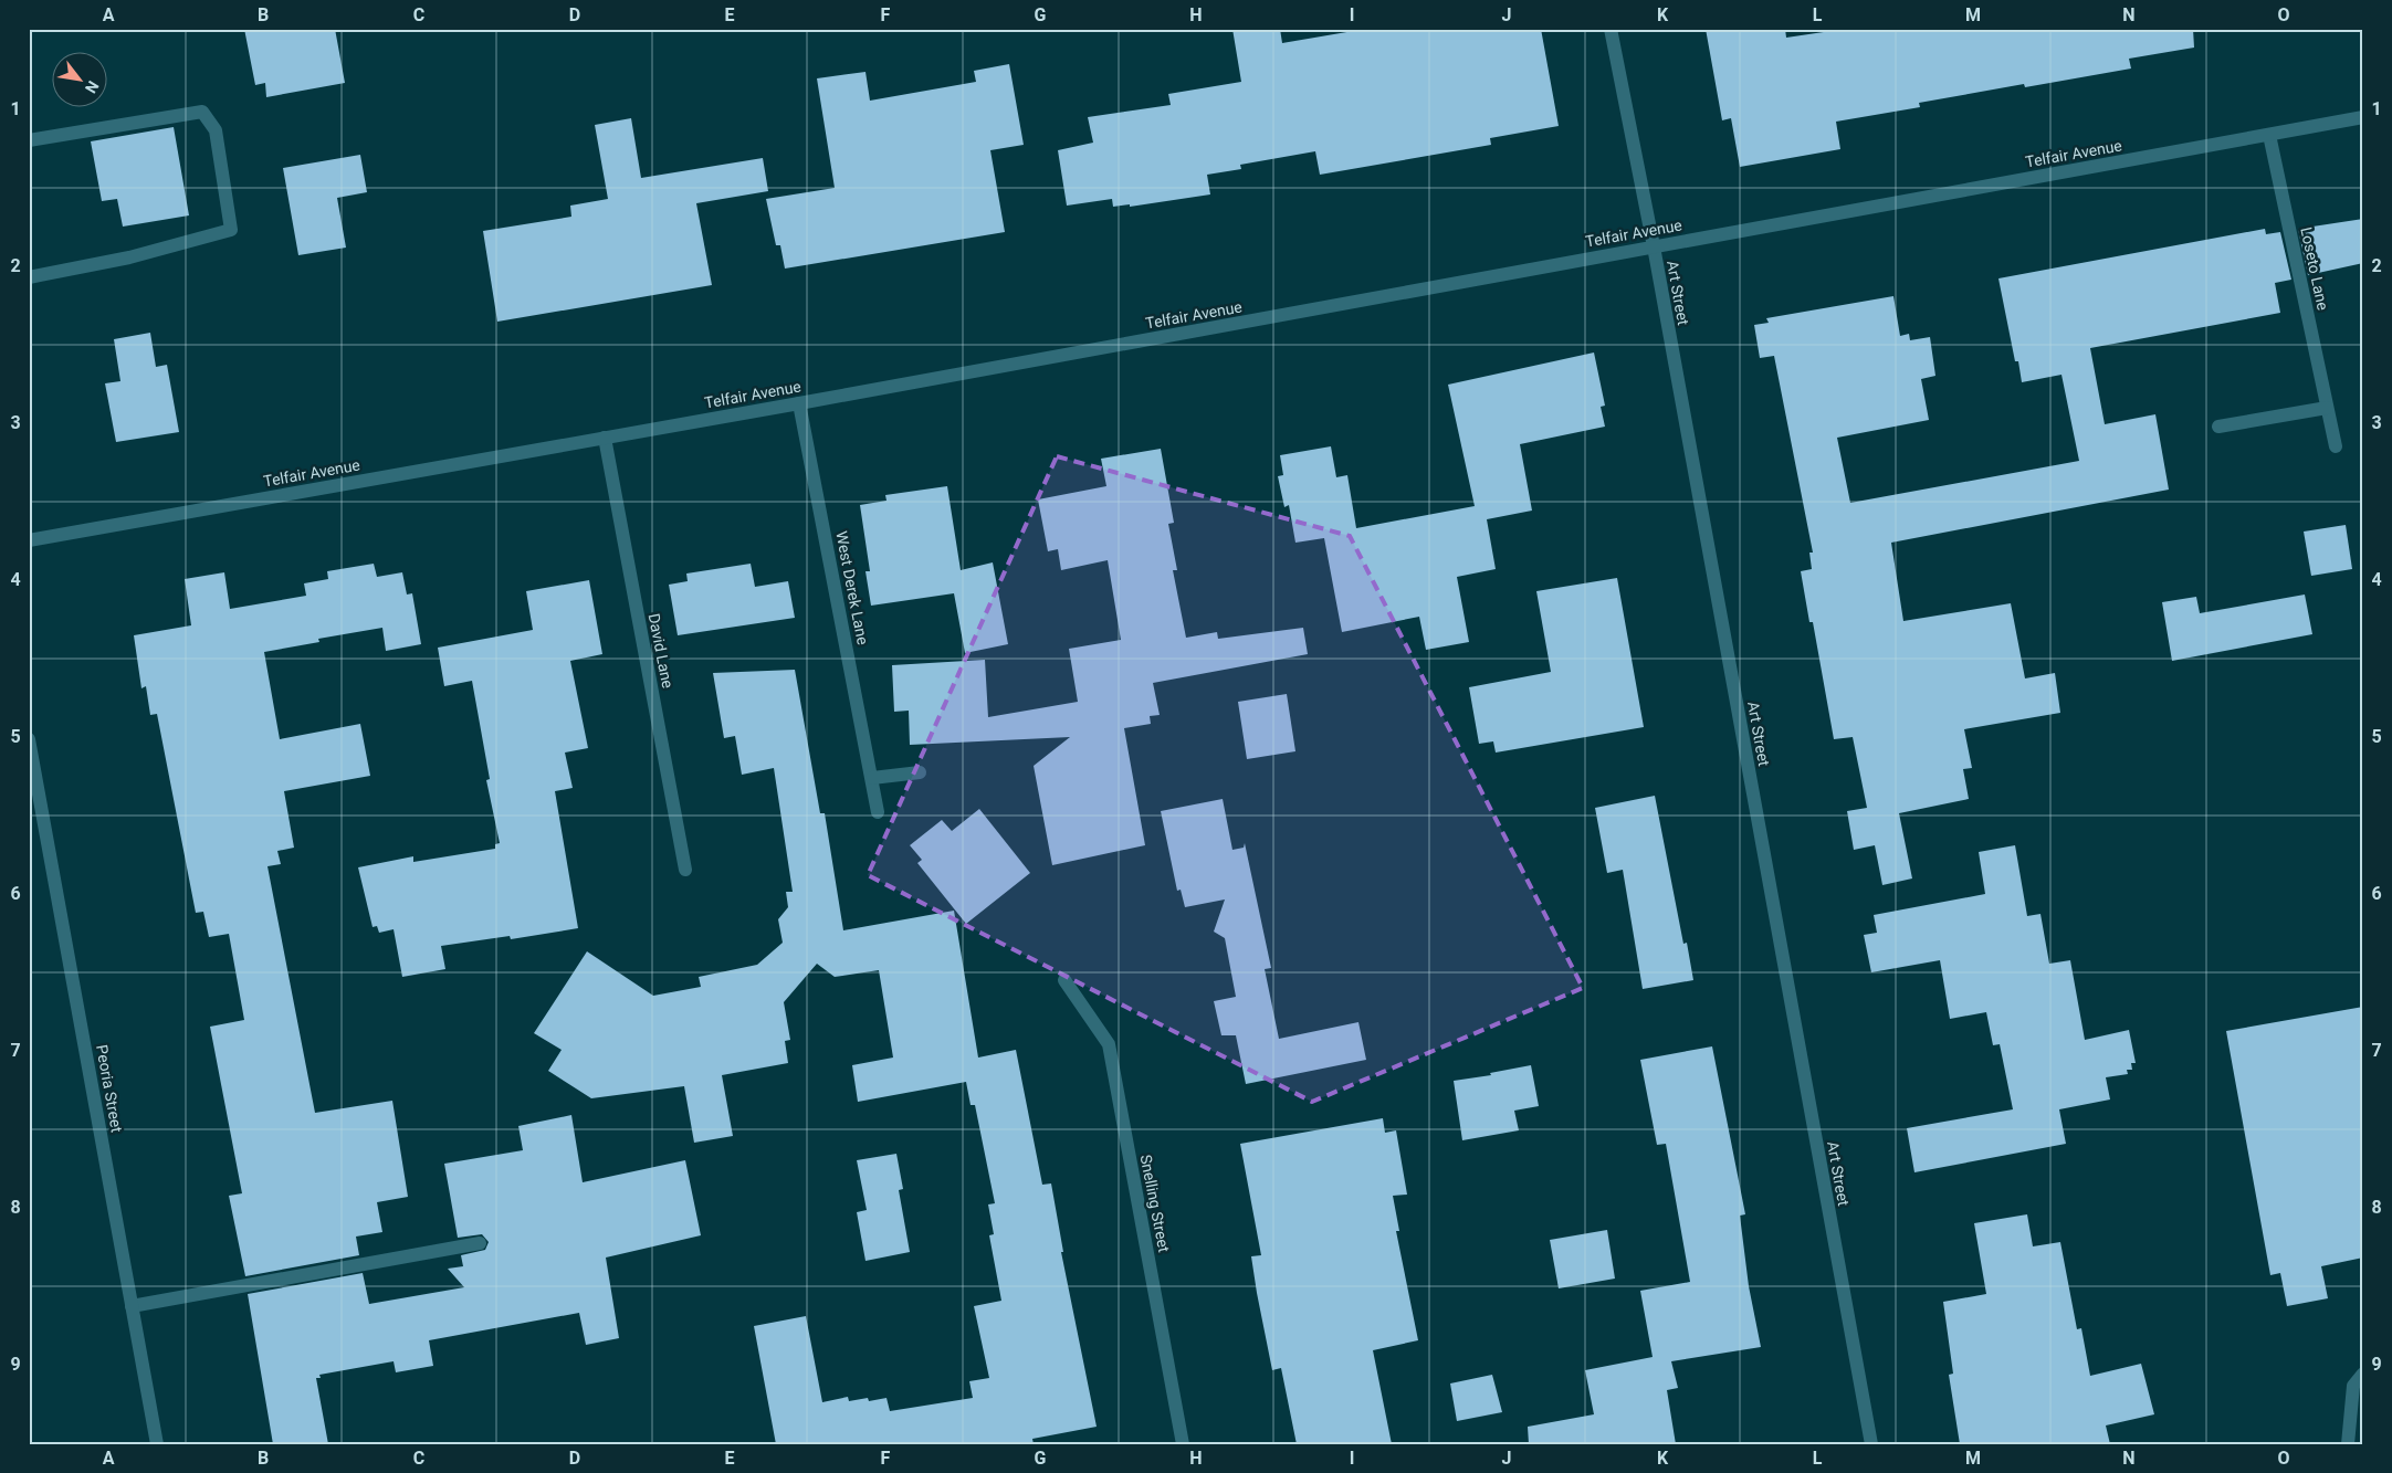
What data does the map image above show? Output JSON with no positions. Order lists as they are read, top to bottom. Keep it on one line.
{"streets":{"street":["Telfair Avenue","Loseto Lane","Art Street","West Derek Lane","David Lane","Peoria Street","Snelling Street"]},"crossings":[["Telfair Avenue","Loseto Lane"],["Telfair Avenue","Art Street"],["Telfair Avenue","West Derek Lane"],["Telfair Avenue","David Lane"]],"north":"bottom right","grid":{"columns":["A","B","C","D","E","F","G","H","I","J","K","L","M","N","O"],"rows":["1","2","3","4","5","6","7","8","9"]}}
